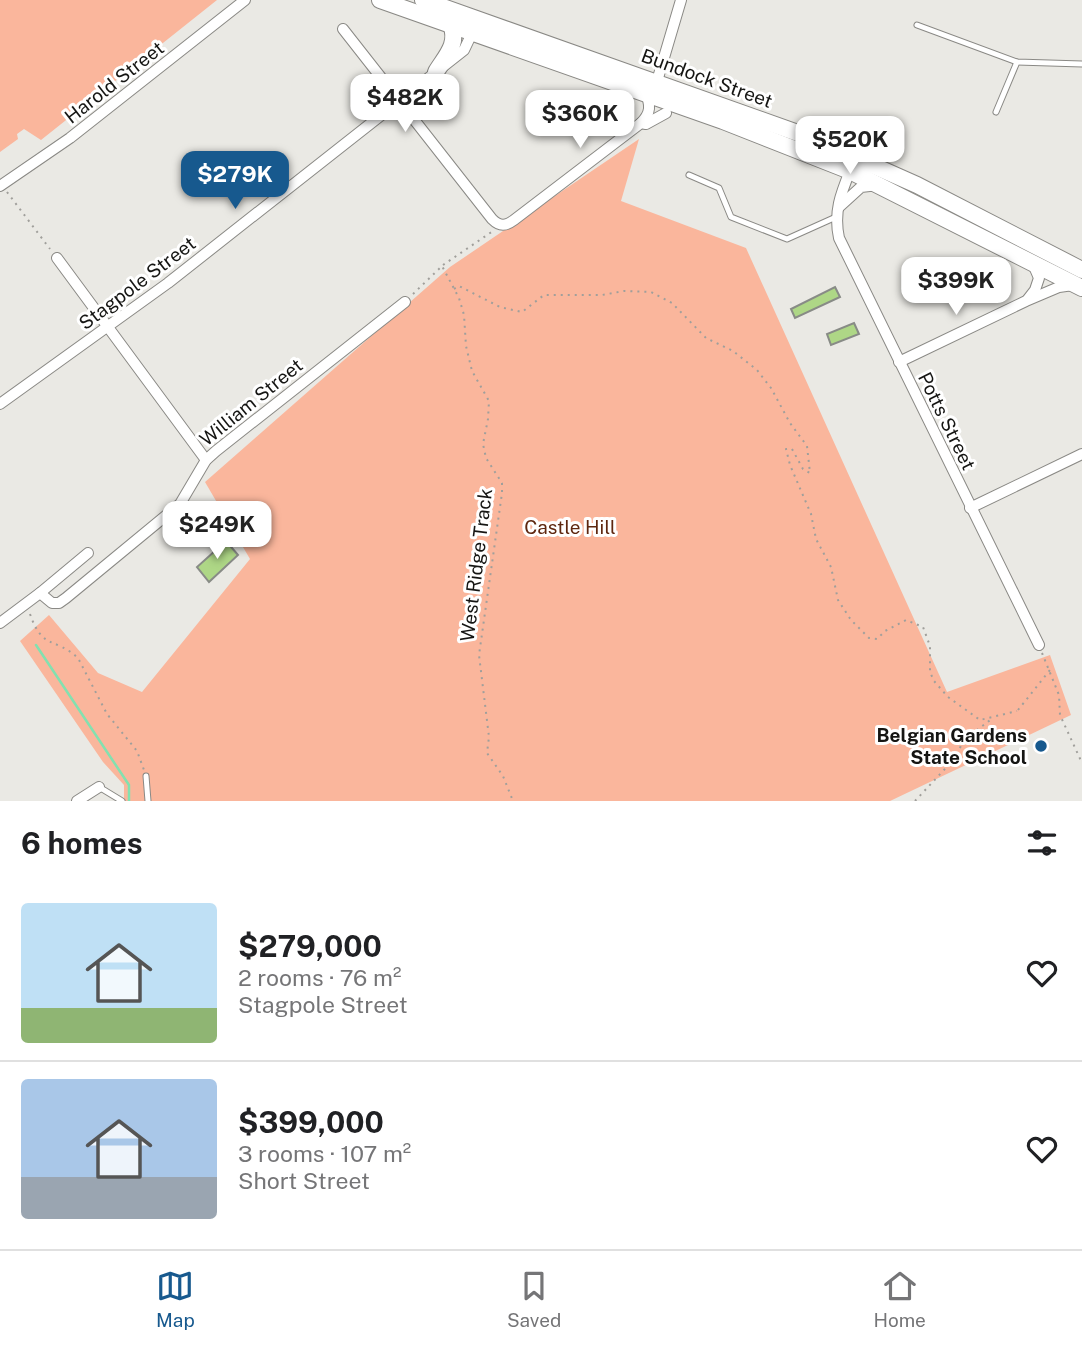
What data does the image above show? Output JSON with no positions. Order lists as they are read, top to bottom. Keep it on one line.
{"streets":{"main road":["Bundock Street"],"street":["Harold Street","Stagpole Street","William Street","Potts Street"],"path":["West Ridge Track"]},"crossings":[["Bundock Street","Stagpole Street"]],"parks":["Castle Hill"],"places":["Belgian Gardens State School"],"page":{"price":["$482K","$360K","$520K","$279K","$399K","$249K"],"heading":"6 homes","list":[{"name":"$279,000","note":"2 rooms · 76 m² · Stagpole Street"},{"name":"$399,000","note":"3 rooms · 107 m² · Short Street"}],"tabs":["Map","Saved","Home"]}}
